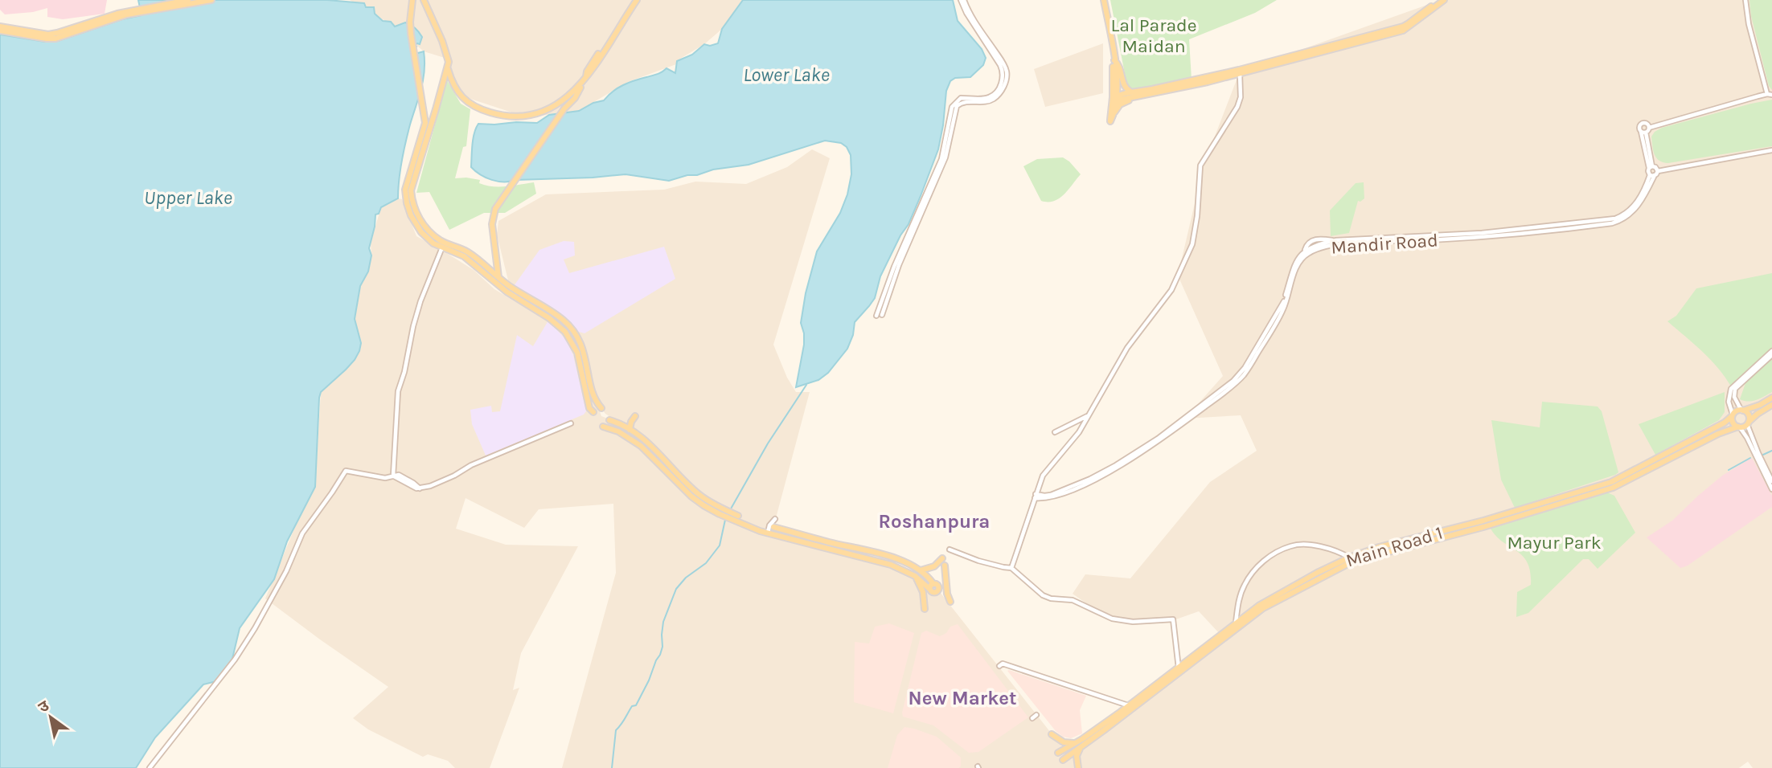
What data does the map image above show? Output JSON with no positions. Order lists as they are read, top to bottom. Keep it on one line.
{"streets":{"main road":["Main Road 1"],"street":["Mandir Road"]},"districts":["Roshanpura","New Market"],"water":["Lower Lake","Upper Lake"],"parks":["Lal Parade Maidan","Mayur Park"],"north":"top left"}
